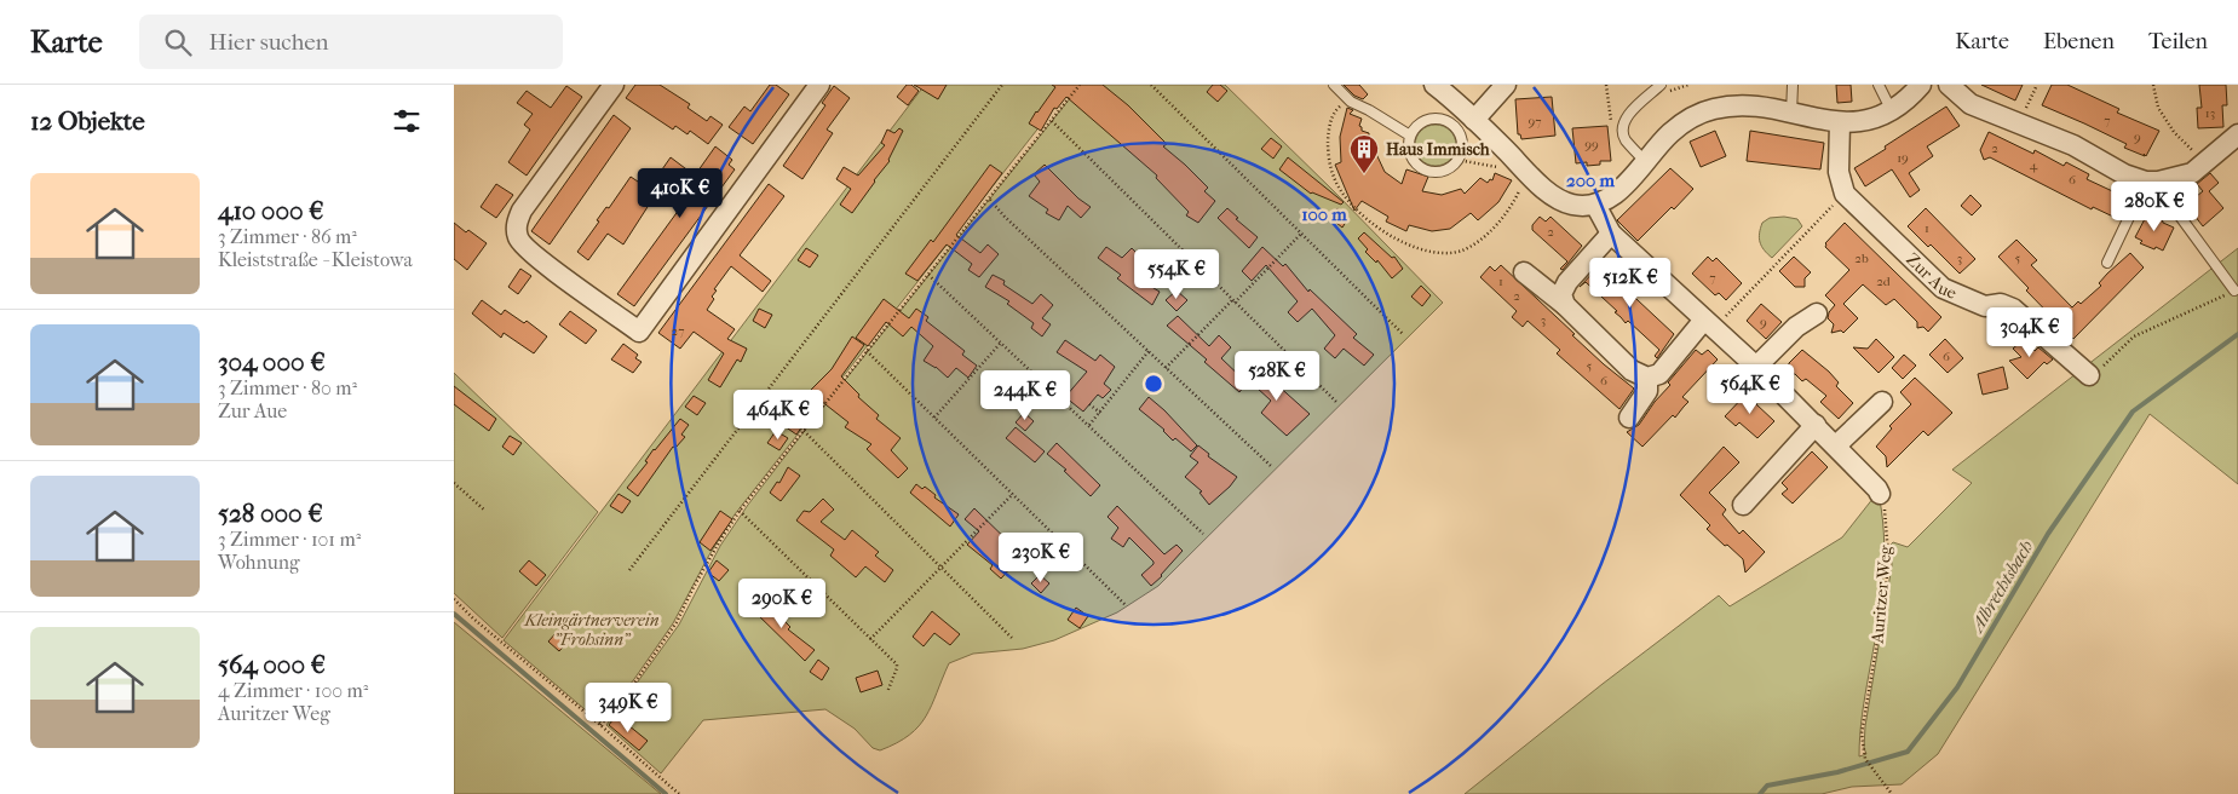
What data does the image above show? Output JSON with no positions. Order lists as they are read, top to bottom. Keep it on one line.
{"streets":{"street":["Zur Aue"],"path":["Auritzer Weg"]},"water":["Albrechtsbach"],"parks":["Kleingärtnerverein \"Frohsinn\""],"places":{"building":["Haus Immisch"]},"house_numbers":["13","7","97","9","99","2","19","4","6","1","2","2b","3","5","7","1","2d","2","3","9","27","6","5","6"],"page":{"header":"Karte","search":"Hier suchen","nav":["Karte","Ebenen","Teilen"],"heading":"12 Objekte","list":[{"name":"410 000 €","note":"3 Zimmer · 86 m² · Kleiststraße - Kleistowa"},{"name":"304 000 €","note":"3 Zimmer · 80 m² · Zur Aue"},{"name":"528 000 €","note":"3 Zimmer · 101 m² · Wohnung"},{"name":"564 000 €","note":"4 Zimmer · 100 m² · Auritzer Weg"}],"price":["410K €","280K €","554K €","512K €","304K €","528K €","564K €","244K €","464K €","230K €","290K €","349K €"]},"rings":["200 m","100 m"]}
